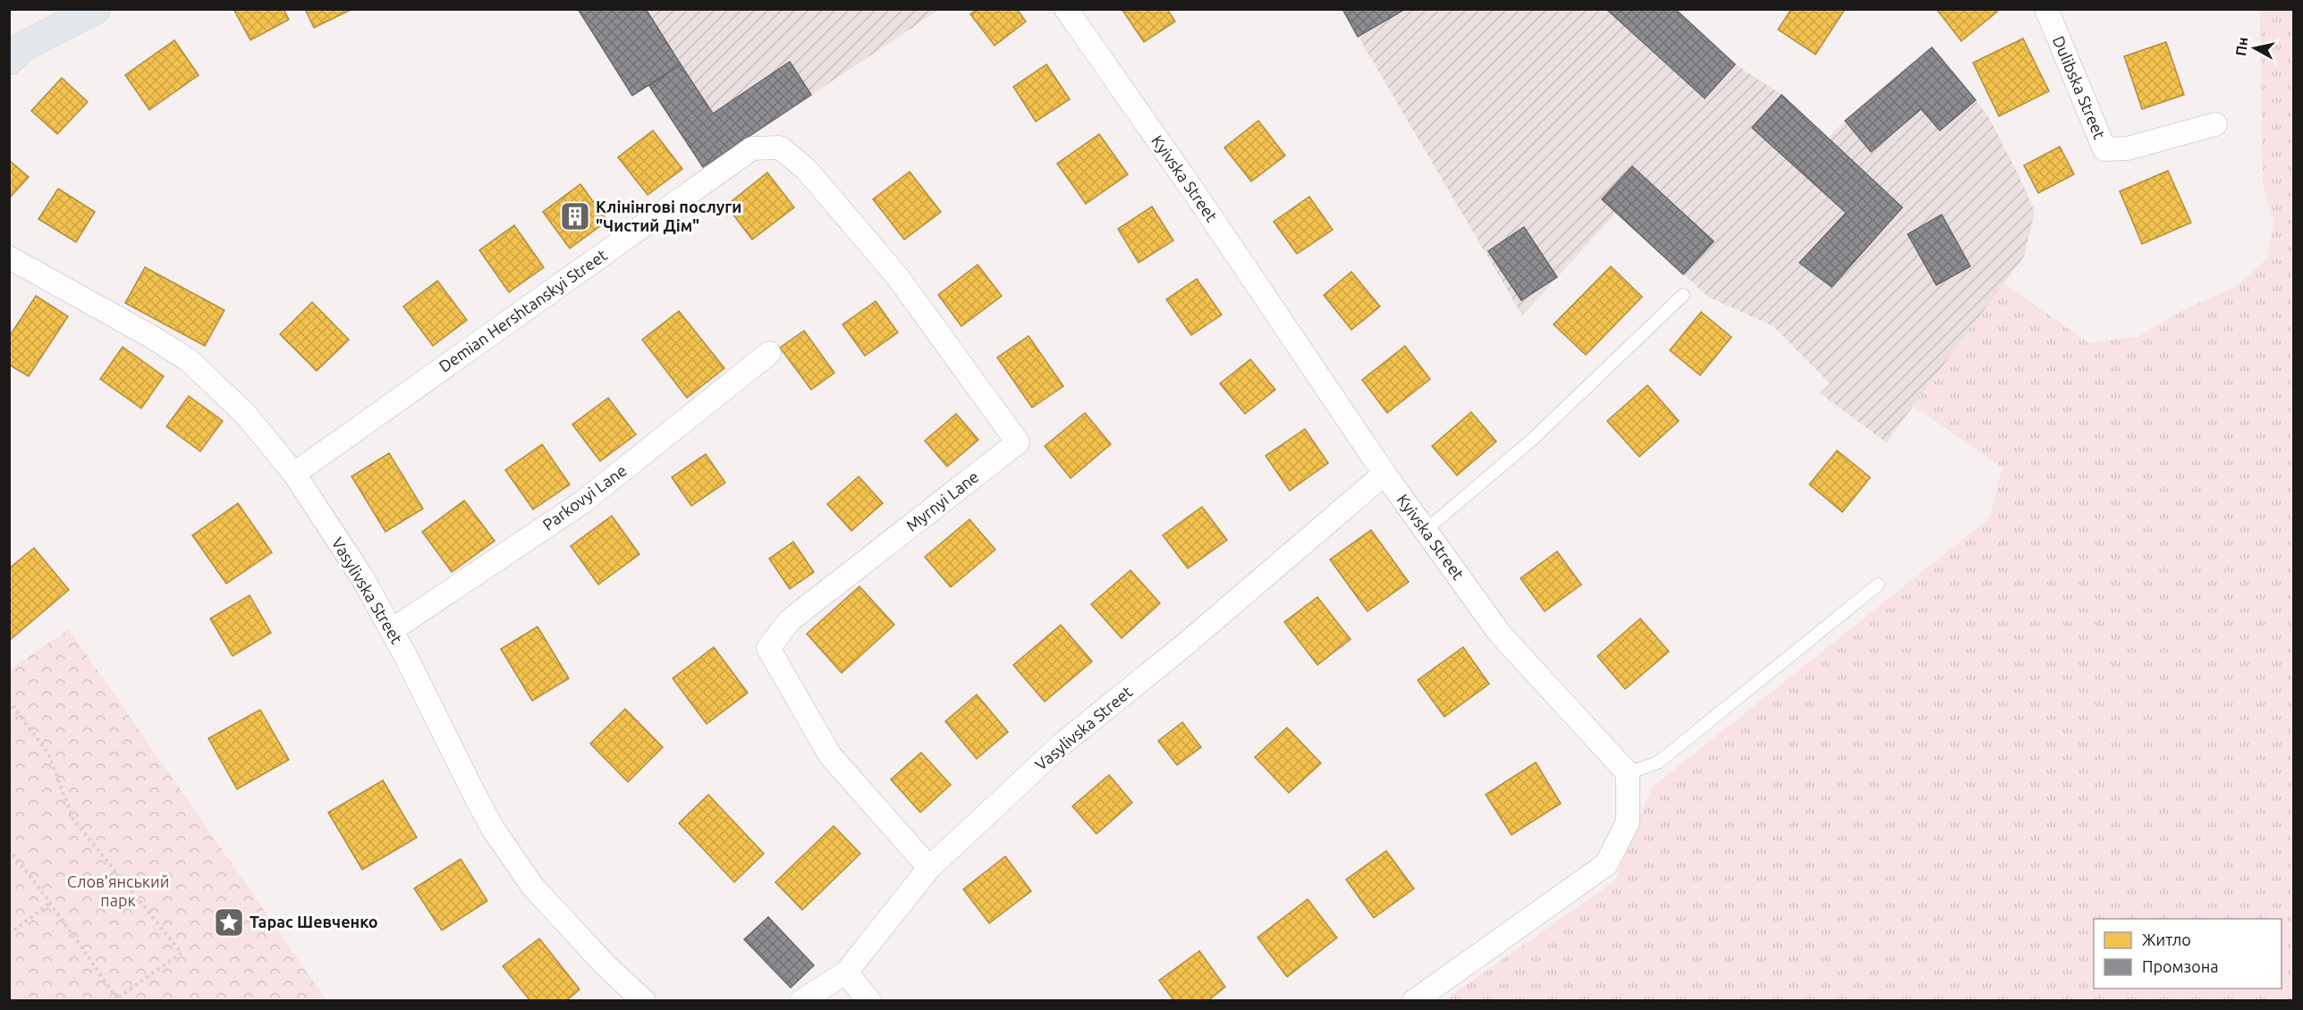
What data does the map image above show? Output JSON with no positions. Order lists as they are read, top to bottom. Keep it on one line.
{"streets":{"street":["Dulibska Street","Kyivska Street","Demian Hershtanskyi Street","Parkovyi Lane","Myrnyi Lane","Vasylivska Street"]},"crossings":[["Kyivska Street","Vasylivska Street"],["Demian Hershtanskyi Street","Myrnyi Lane"],["Demian Hershtanskyi Street","Vasylivska Street"],["Parkovyi Lane","Vasylivska Street"],["Myrnyi Lane","Vasylivska Street"]],"parks":["Слов'янський парк"],"places":{"building":["Клінінгові послуги \"Чистий Дім\""],"place":["Тарас Шевченко"]},"legend":["Житло","Промзона"],"north":"left"}
